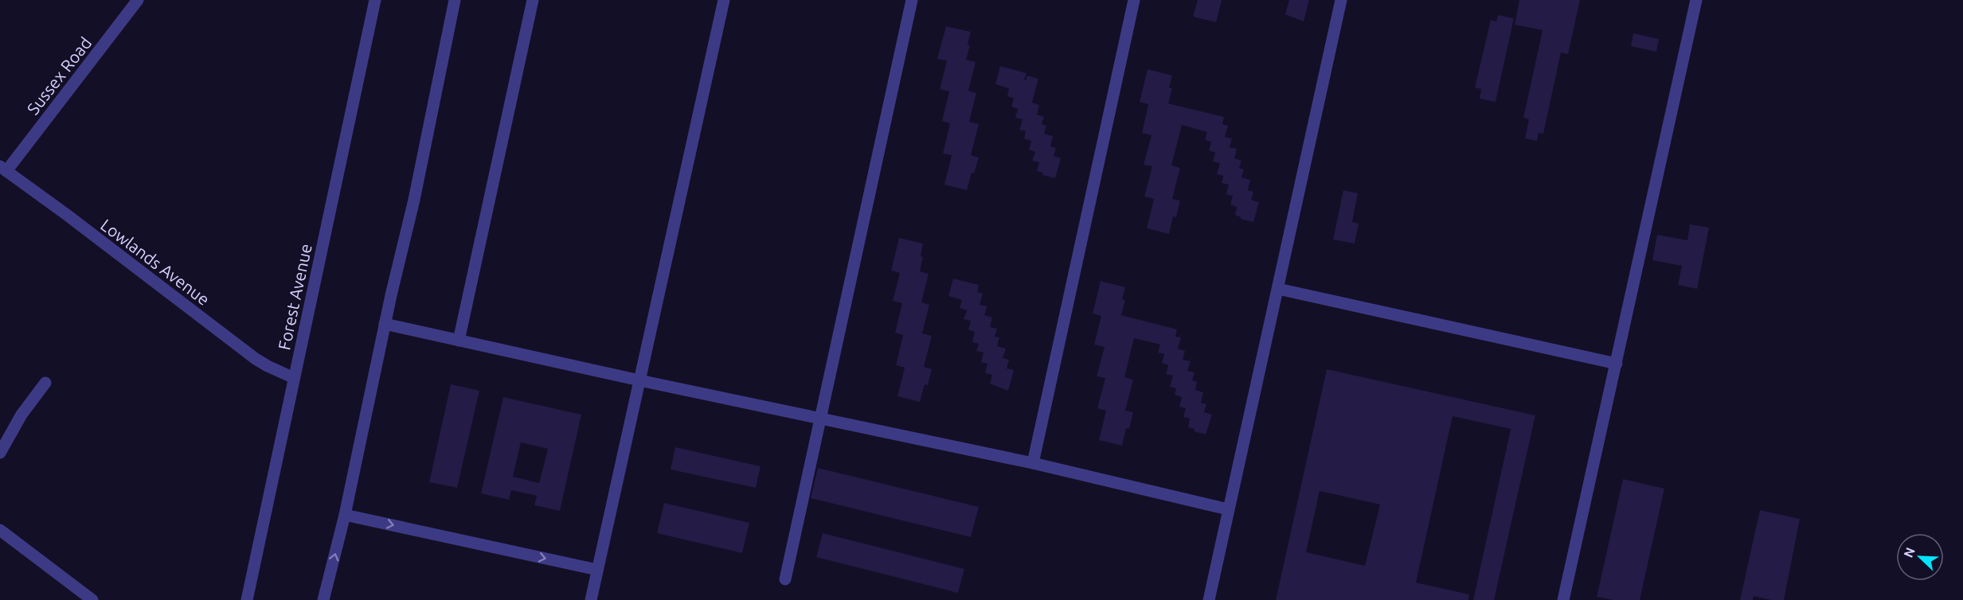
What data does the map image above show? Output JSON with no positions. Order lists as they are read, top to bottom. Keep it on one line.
{"streets":{"street":["Sussex Road","Lowlands Avenue","Forest Avenue"]},"crossings":[["Sussex Road","Lowlands Avenue"],["Lowlands Avenue","Forest Avenue"]],"north":"top left"}
